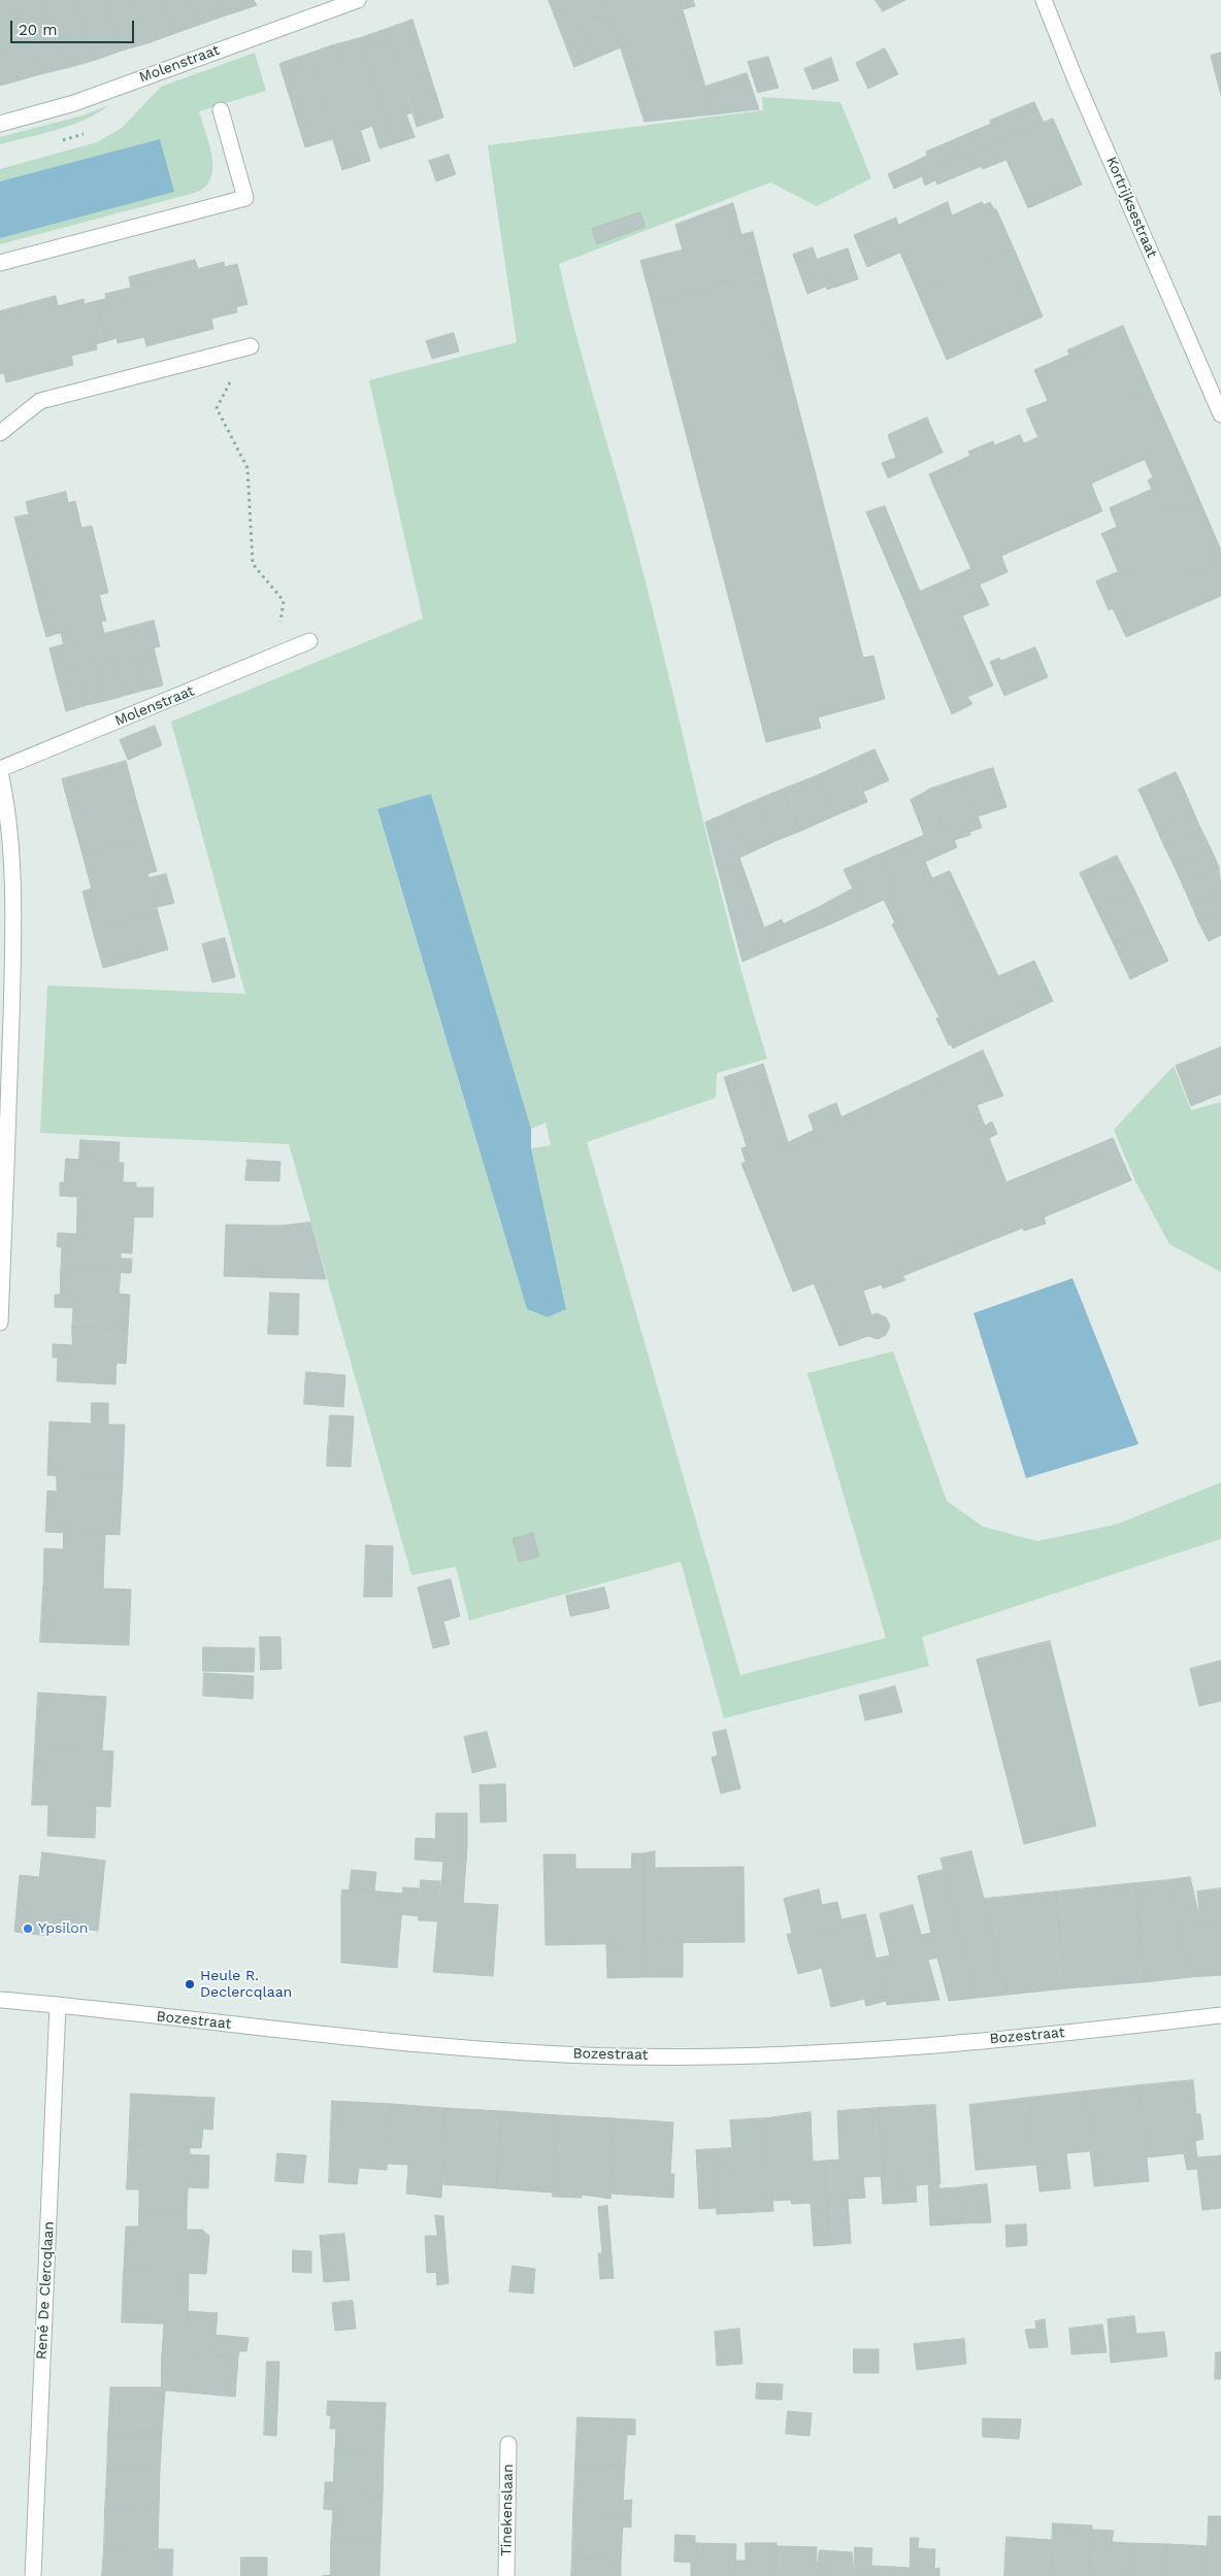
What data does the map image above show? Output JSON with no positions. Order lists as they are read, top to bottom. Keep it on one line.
{"streets":{"street":["Molenstraat","Kortrijksestraat","Bozestraat","René De Clercqlaan","Tinekenslaan"]},"crossings":[["Bozestraat","René De Clercqlaan"]],"places":["Ypsilon","Heule R. Declercqlaan"],"scale_bar":"20 m"}
